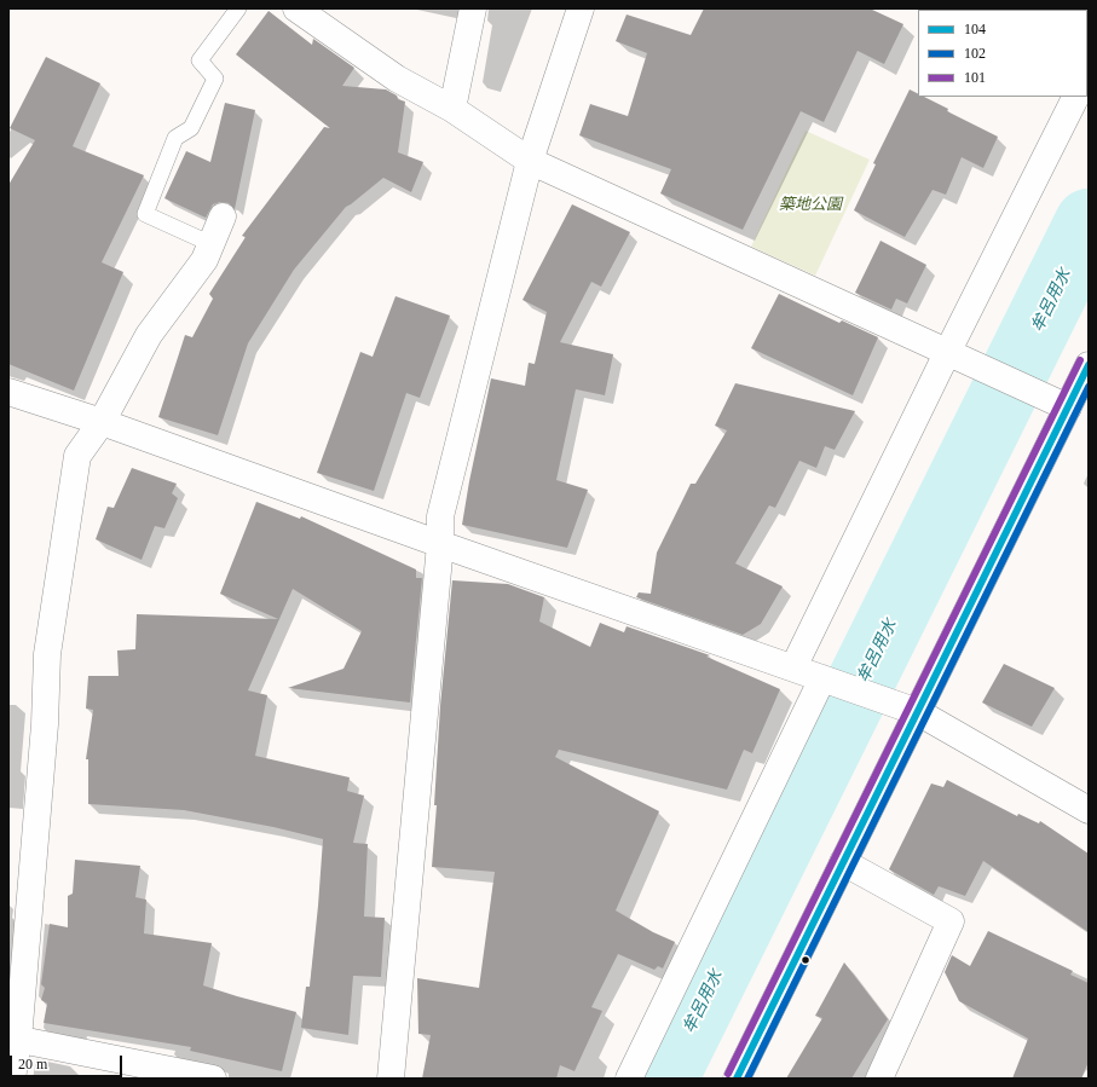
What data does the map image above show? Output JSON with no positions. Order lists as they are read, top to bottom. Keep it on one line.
{"water":["牟呂用水"],"parks":["築地公園"],"lines":["transit line 101","transit line 104","transit line 102"],"legend":["104","102","101"],"scale_bar":"20 m"}
